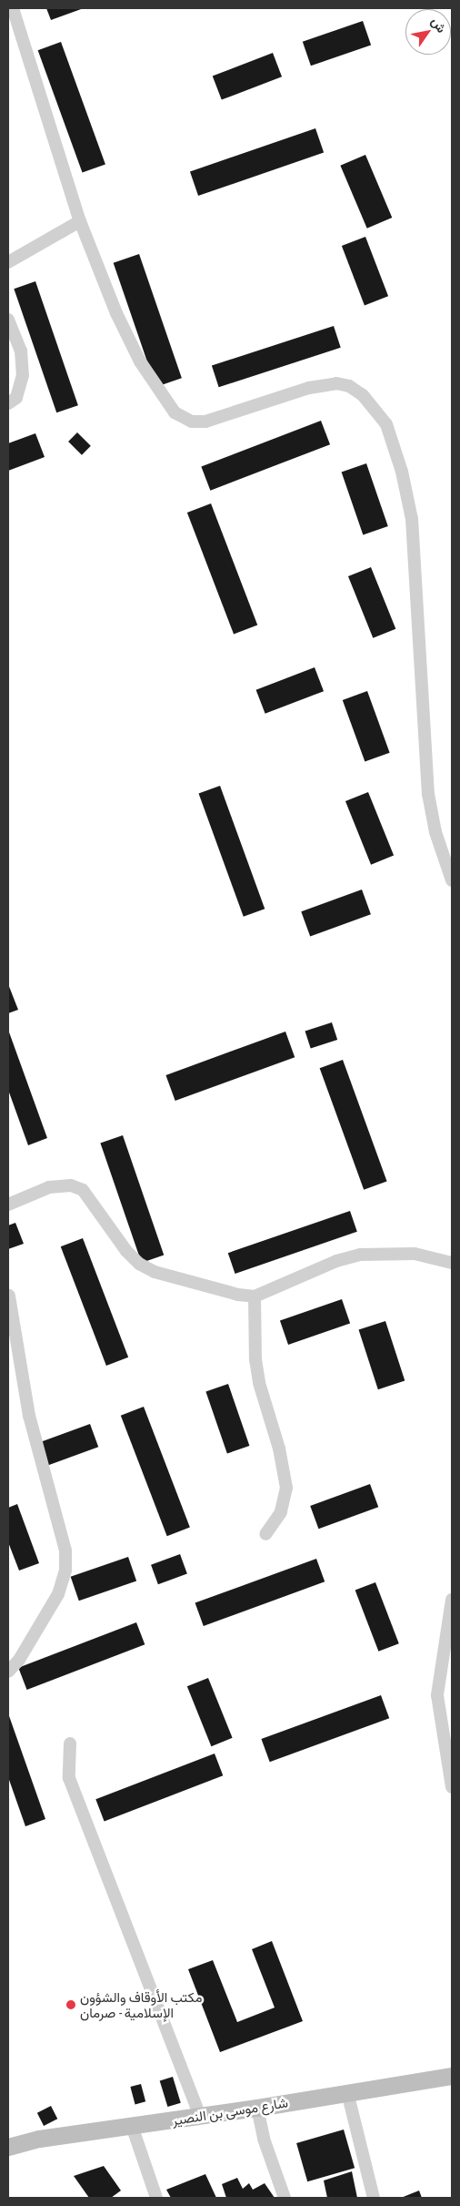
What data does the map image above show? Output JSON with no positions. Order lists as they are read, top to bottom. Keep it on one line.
{"streets":{"street":["شارع موسى بن النصير"]},"places":["مكتب الأوقاف والشؤون الإسلامية - صرمان"],"north":"top right"}
